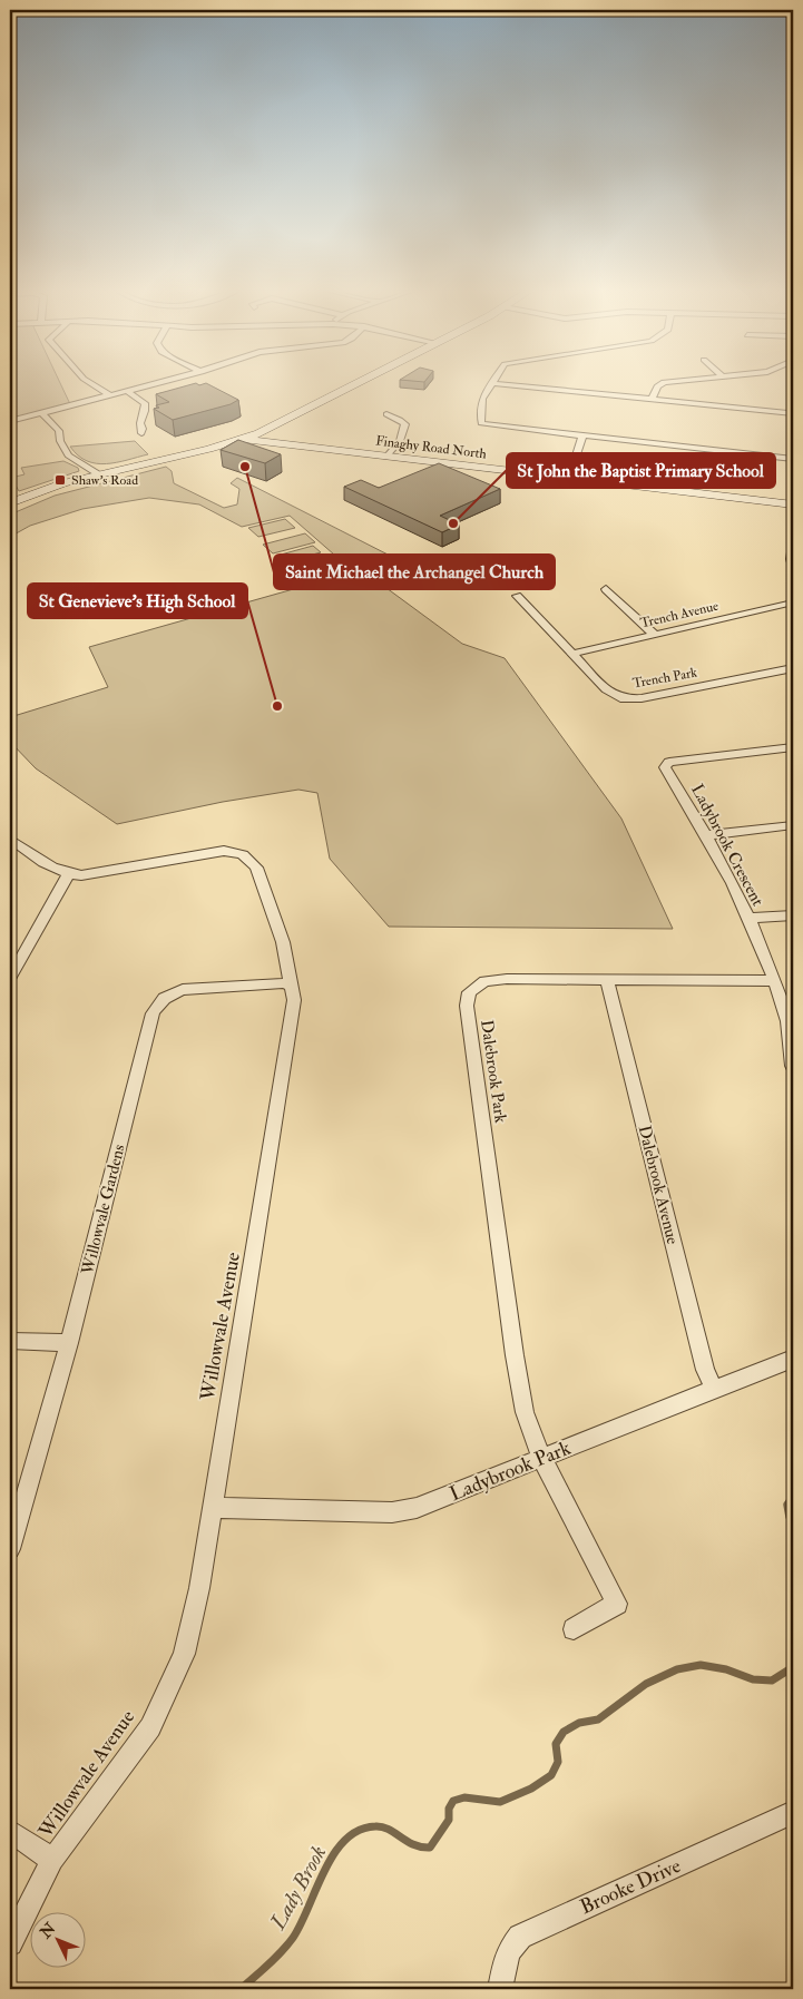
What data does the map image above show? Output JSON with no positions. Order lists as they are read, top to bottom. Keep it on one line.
{"streets":{"main road":["Finaghy Road North"],"street":["Trench Avenue","Trench Park","Ladybrook Crescent","Dalebrook Park","Dalebrook Avenue","Willowvale Gardens","Willowvale Avenue","Ladybrook Park","Brooke Drive"]},"crossings":[["Trench Avenue","Trench Park"],["Ladybrook Crescent","Dalebrook Park"],["Dalebrook Park","Dalebrook Avenue"],["Dalebrook Park","Ladybrook Park"],["Dalebrook Avenue","Ladybrook Park"],["Willowvale Gardens","Willowvale Avenue"],["Willowvale Avenue","Ladybrook Park"]],"water":["Lady Brook"],"places":{"other":["Saint Michael the Archangel Church","St John the Baptist Primary School","St Genevieve's High School"],"transit":["Shaw's Road"]},"north":"top left"}
